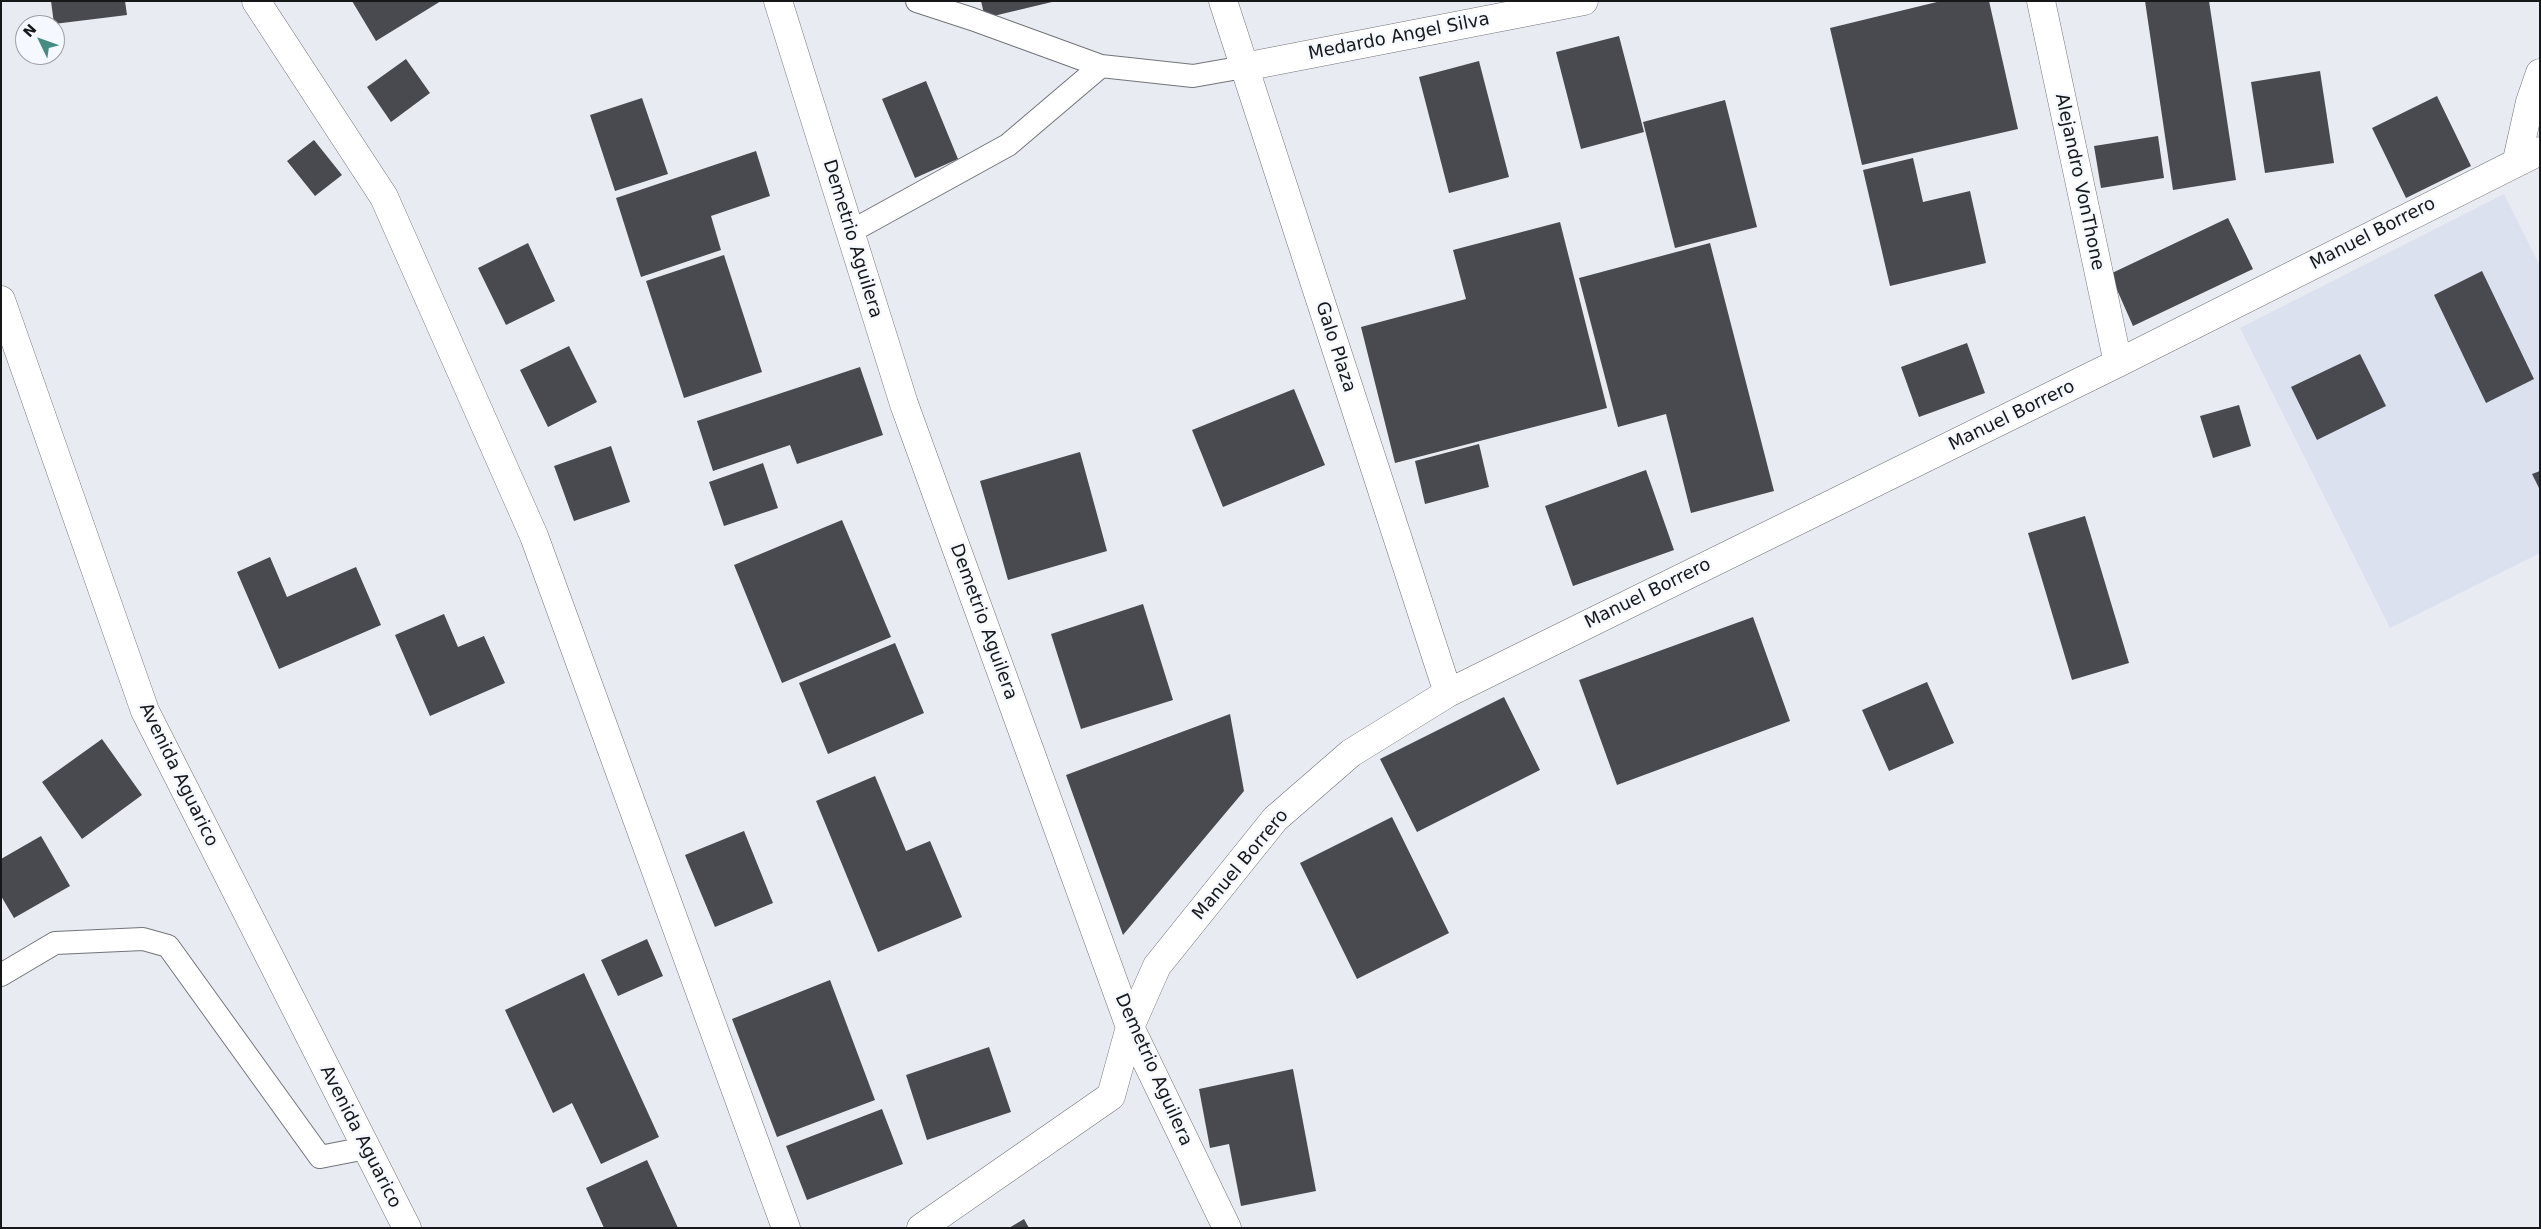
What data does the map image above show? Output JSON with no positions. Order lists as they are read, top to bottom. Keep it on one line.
{"streets":{"main road":["Medardo Angel Silva","Alejandro VonThone","Manuel Borrero","Demetrio Aguilera","Galo Plaza","Avenida Aguarico"]},"crossings":[["Medardo Angel Silva","Galo Plaza"],["Alejandro VonThone","Manuel Borrero"],["Manuel Borrero","Demetrio Aguilera"],["Manuel Borrero","Galo Plaza"]],"north":"top left"}
